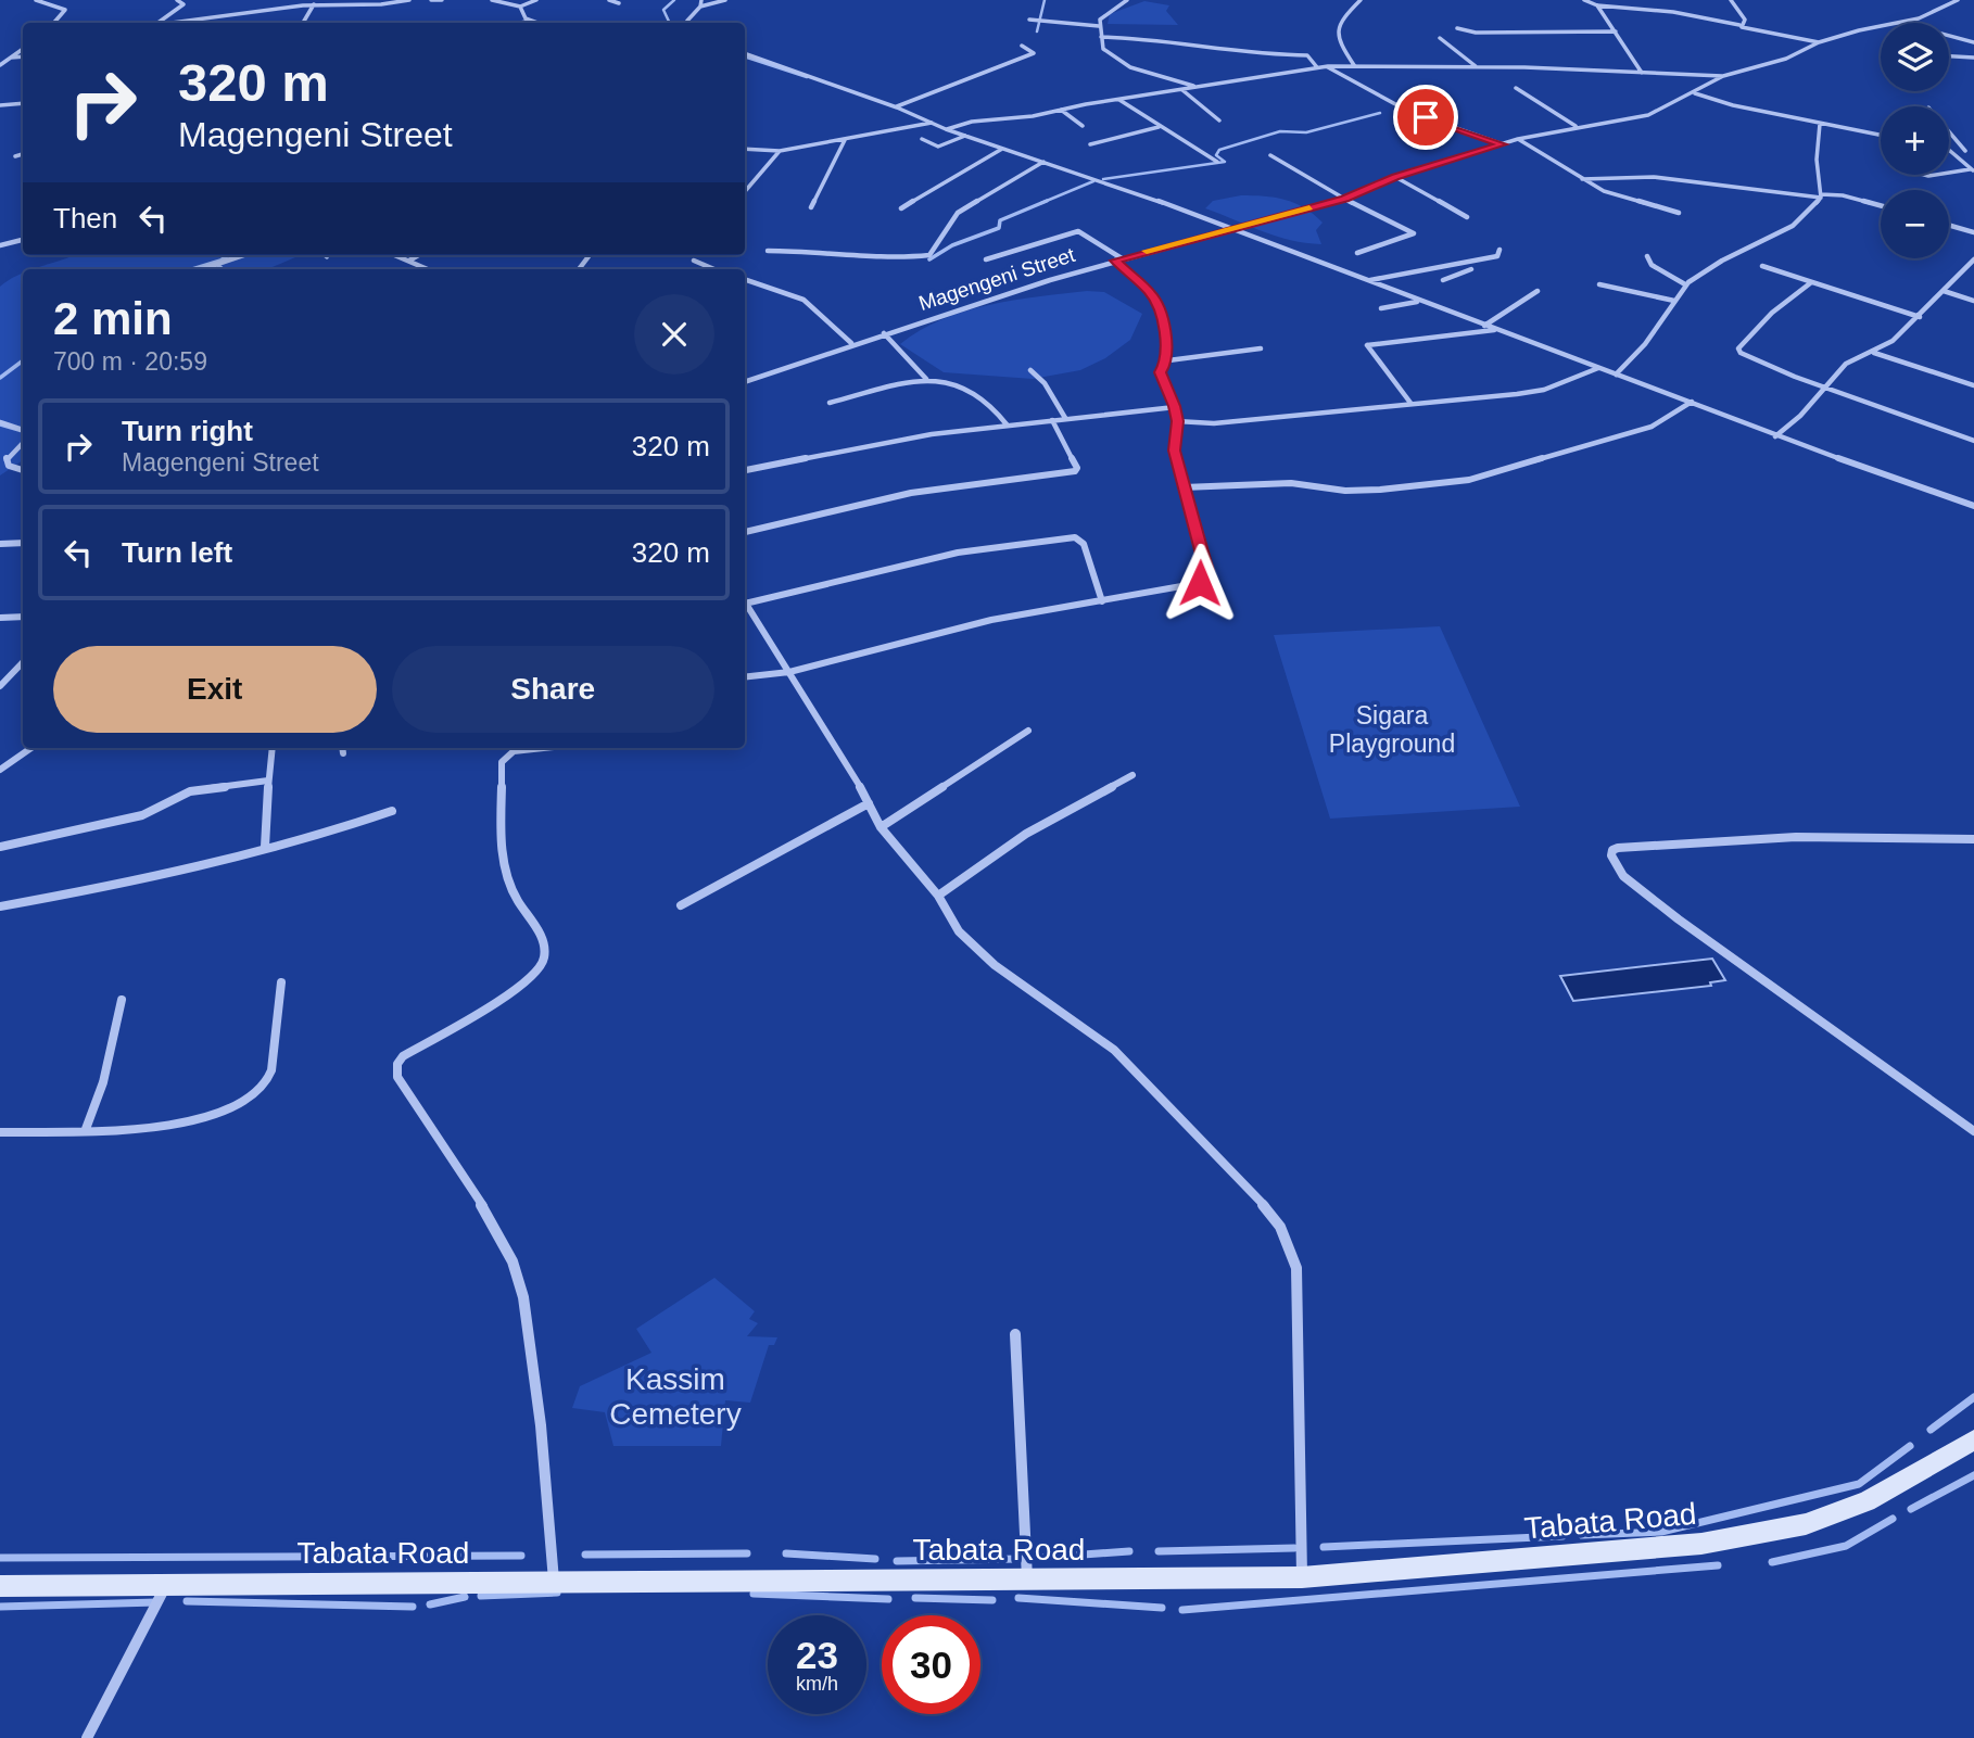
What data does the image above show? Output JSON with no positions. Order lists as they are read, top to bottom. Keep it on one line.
{"streets":{"main road":["Tabata Road"],"street":["Magengeni Street"]},"parks":["Sigara Playground","Kassim Cemetery"],"page":{"map_buttons":["+","−"],"turn":["320 m","Magengeni Street"],"then":"Then","heading":["2 min","700 m · 20:59"],"list":[{"name":"Turn right","note":"Magengeni Street","value":"320 m"},{"name":"Turn left","value":"320 m"}],"buttons":["Exit","Share"],"speed":"23 km/h","limit":"30"}}
